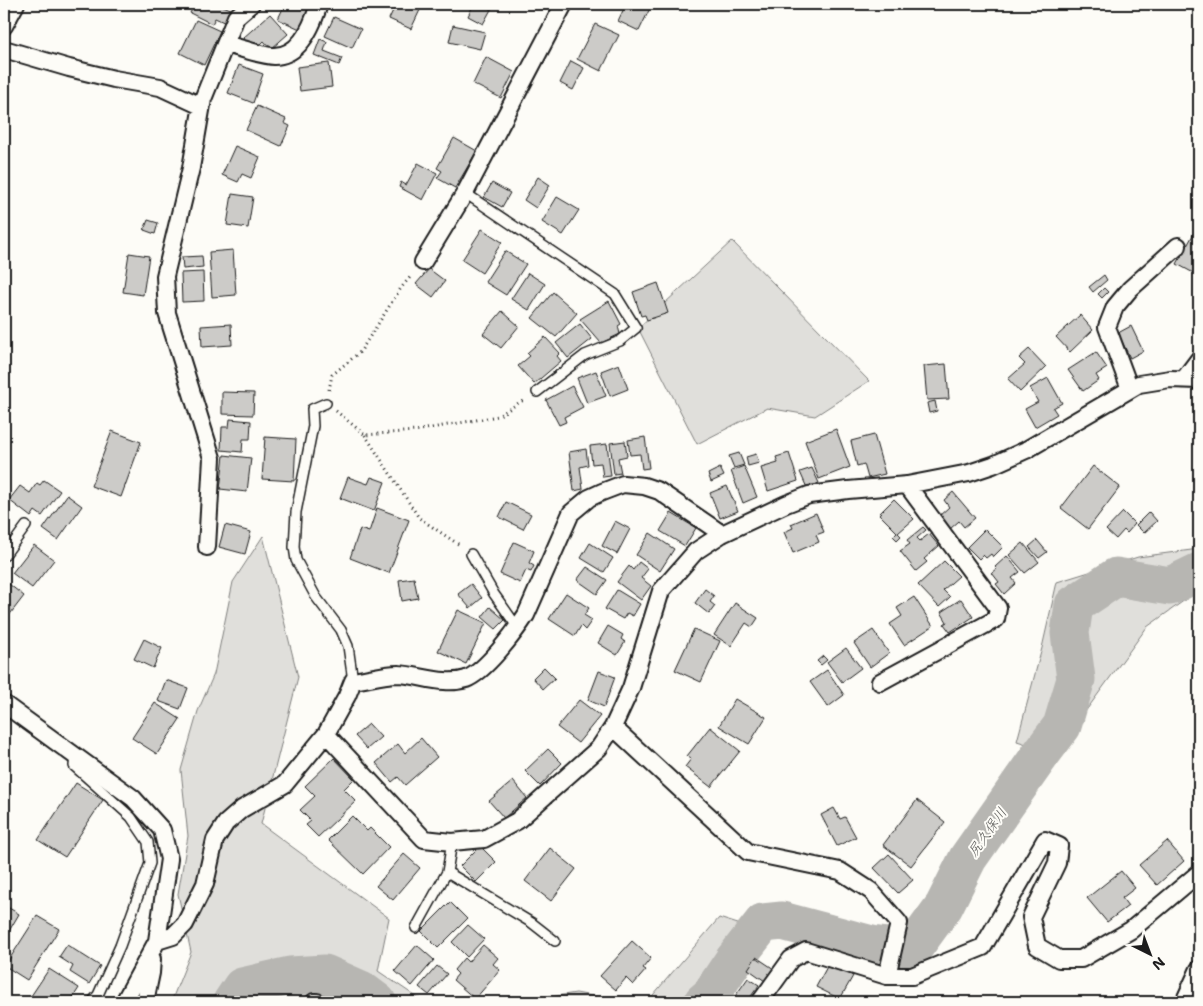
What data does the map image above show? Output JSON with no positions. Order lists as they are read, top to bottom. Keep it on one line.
{"water":["尻久保川"],"north":"bottom right"}
